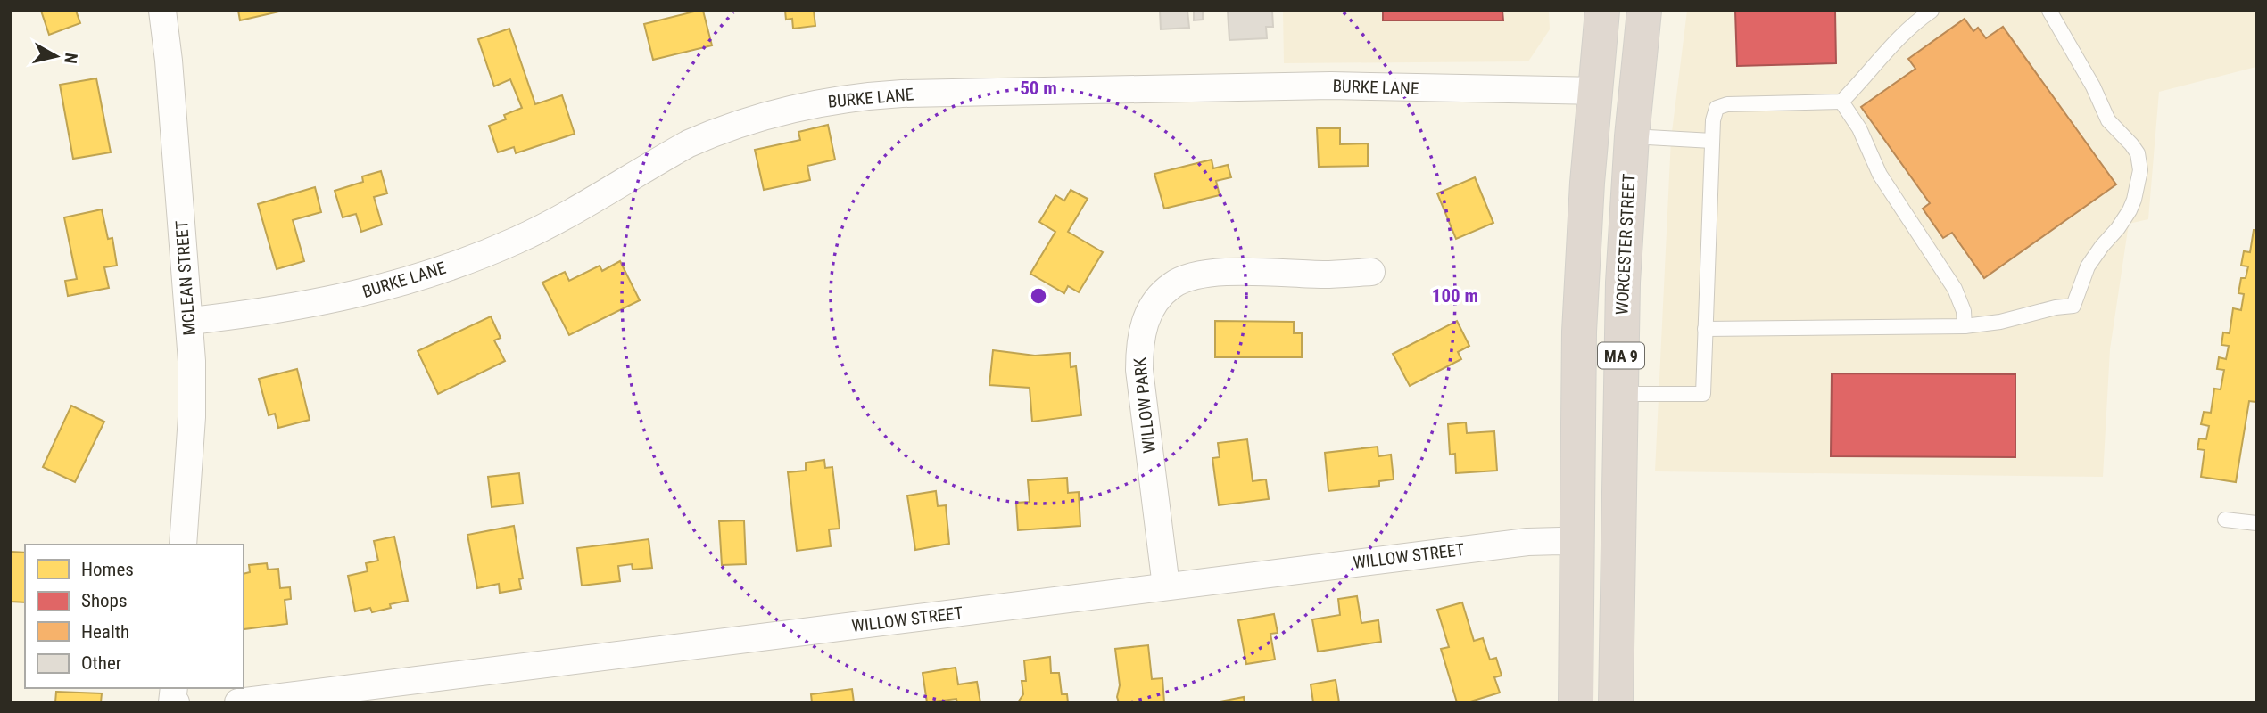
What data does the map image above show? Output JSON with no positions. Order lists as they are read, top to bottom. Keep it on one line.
{"streets":{"highway":["WORCESTER STREET","MA 9"],"street":["BURKE LANE","MCLEAN STREET","WILLOW PARK","WILLOW STREET"]},"crossings":[["BURKE LANE","MCLEAN STREET"],["BURKE LANE","MA 9"],["MA 9","WILLOW STREET"],["WILLOW PARK","WILLOW STREET"]],"legend":["Homes","Shops","Health","Other"],"north":"right","rings":["50 m","100 m"]}
